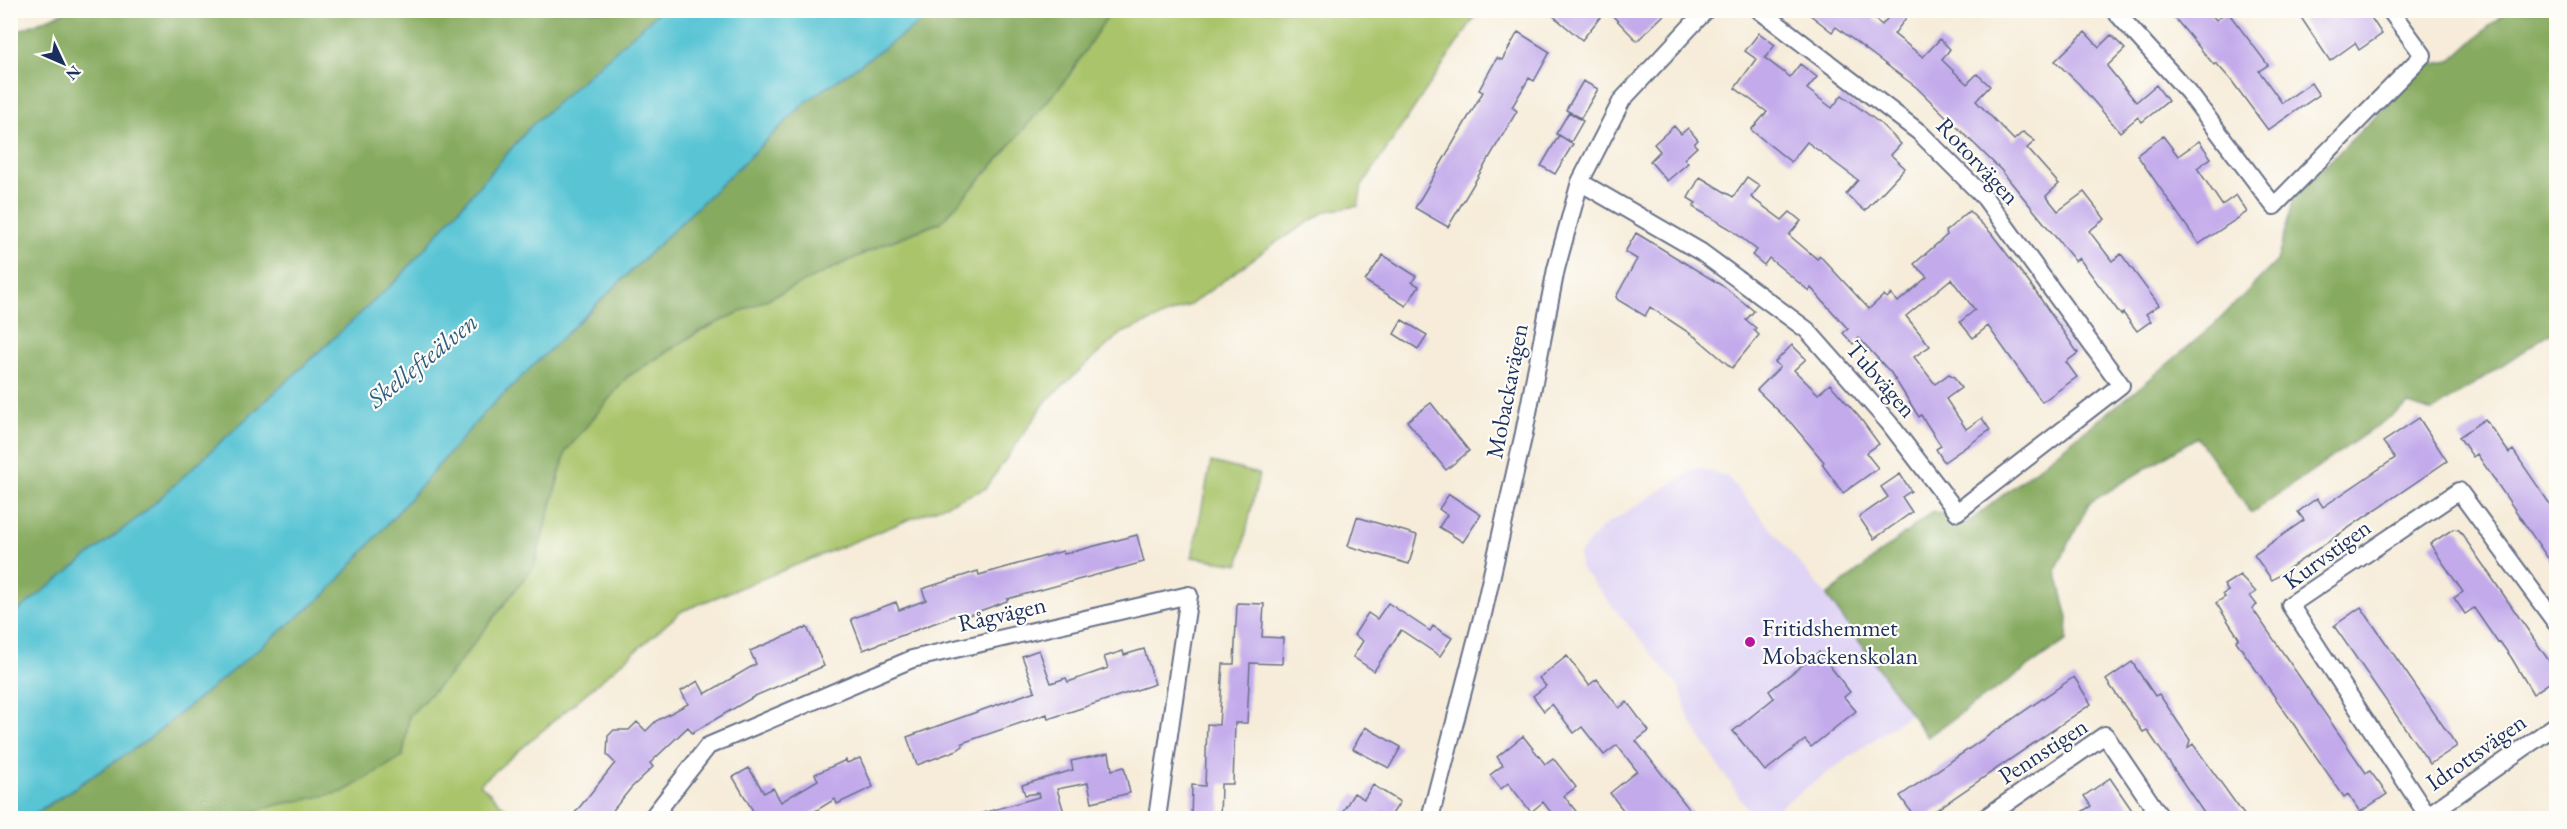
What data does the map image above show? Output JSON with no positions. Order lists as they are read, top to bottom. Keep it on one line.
{"streets":{"street":["Rotorvägen","Tubvägen","Mobackavägen","Kurvstigen","Rågvägen","Pennstigen","Idrottsvägen"]},"crossings":[["Rotorvägen","Tubvägen"],["Tubvägen","Mobackavägen"],["Kurvstigen","Idrottsvägen"]],"water":["Skellefteälven"],"places":["Fritidshemmet Mobackenskolan"],"north":"bottom right"}
